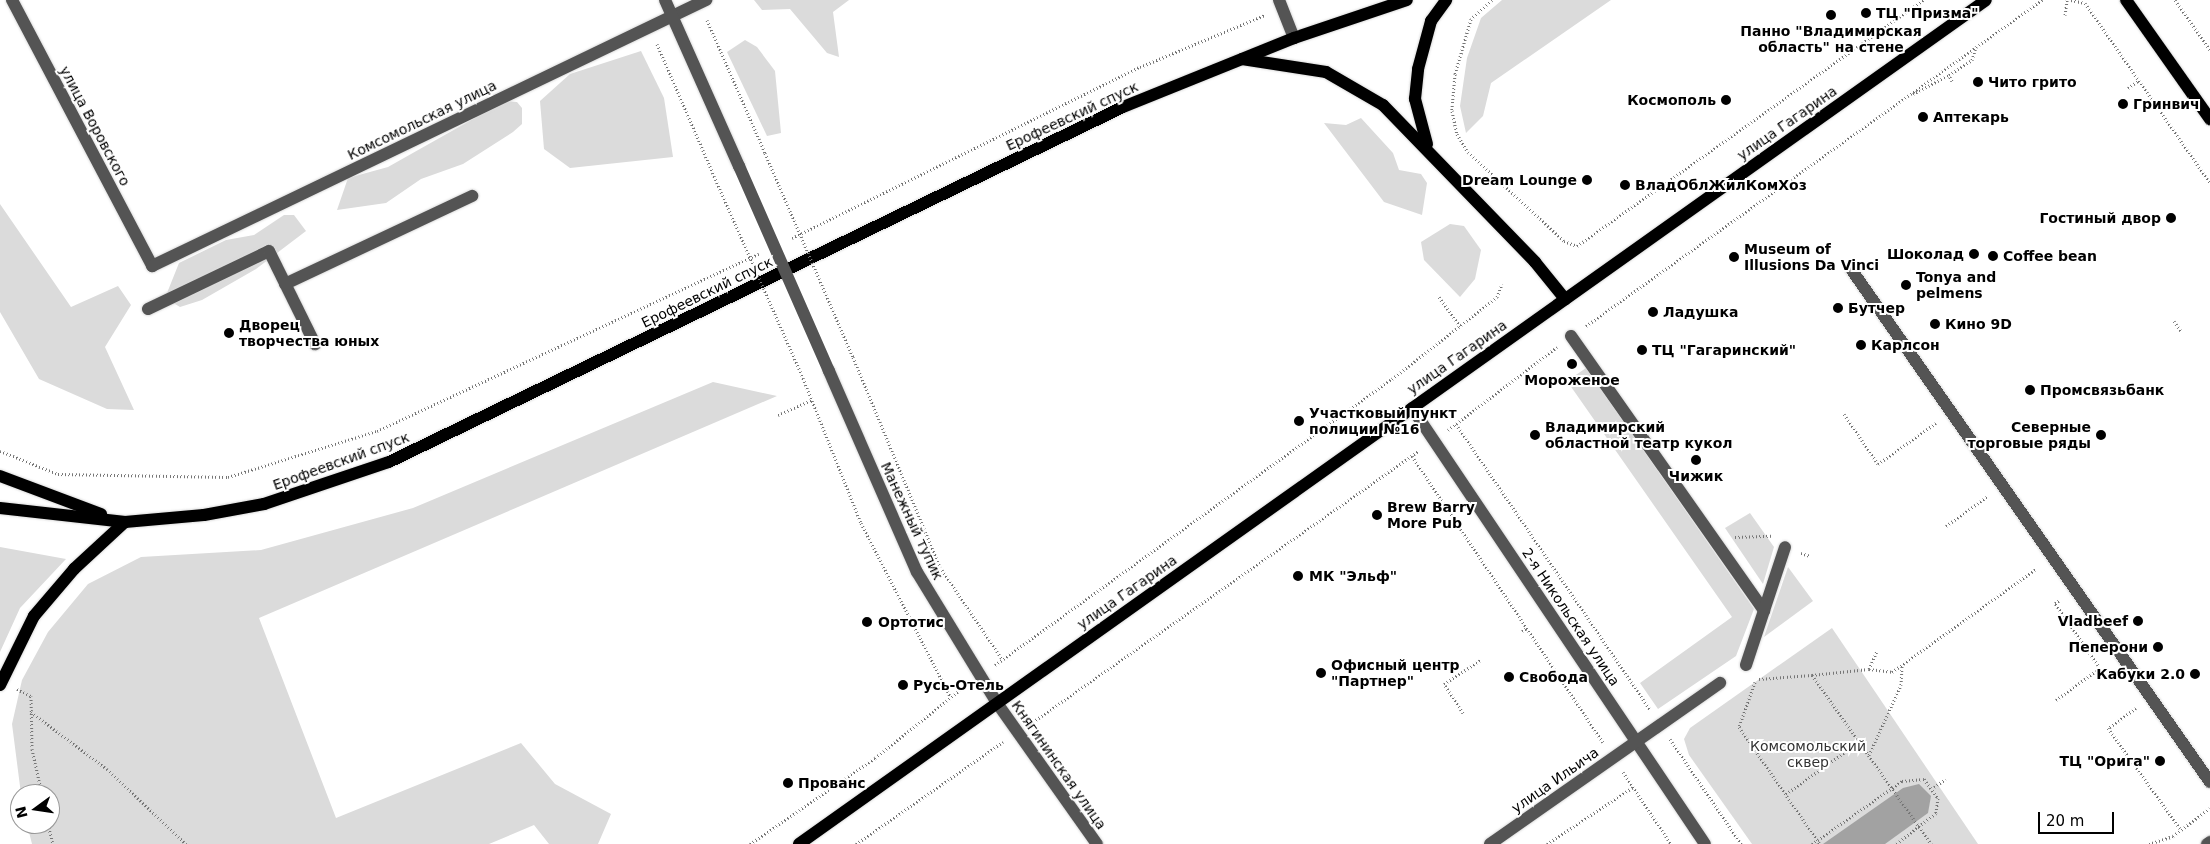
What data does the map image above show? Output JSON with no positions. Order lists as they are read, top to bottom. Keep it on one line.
{"streets":{"main road":["Ерофеевский спуск","улица Гагарина"],"street":["Комсомольская улица","улица Воровского","Манежный тупик","2-я Никольская улица","Княгининская улица","улица Ильича"]},"crossings":[["Комсомольская улица","улица Воровского"],["Комсомольская улица","Манежный тупик"],["улица Гагарина","Манежный тупик"],["улица Гагарина","2-я Никольская улица"],["улица Гагарина","Княгининская улица"],["Манежный тупик","Княгининская улица"],["2-я Никольская улица","улица Ильича"]],"parks":["Комсомольский сквер"],"places":["ТЦ \"Призма\"","Панно \"Владимирская область\" на стене","Чито грито","Космополь","Гринвич","Аптекарь","Dream Lounge","ВладОблЖилКомХоз","Гостиный двор","Шоколад","Coffee bean","Museum of Illusions Da Vinci","Tonya and pelmens","Бутчер","Ладушка","Кино 9D","Дворец творчества юных","Карлсон","ТЦ \"Гагаринский\"","Мороженое","Промсвязьбанк","Участковый пункт полиции №16","Владимирский областной театр кукол","Северные торговые ряды","Чижик","Brew Barry More Pub","МК \"Эльф\"","Vladbeef","Ортотис","Пеперони","Офисный центр \"Партнер\"","Кабуки 2.0","Свобода","Русь-Отель","ТЦ \"Орига\"","Прованс"],"scale_bar":"20 m","north":"left"}
